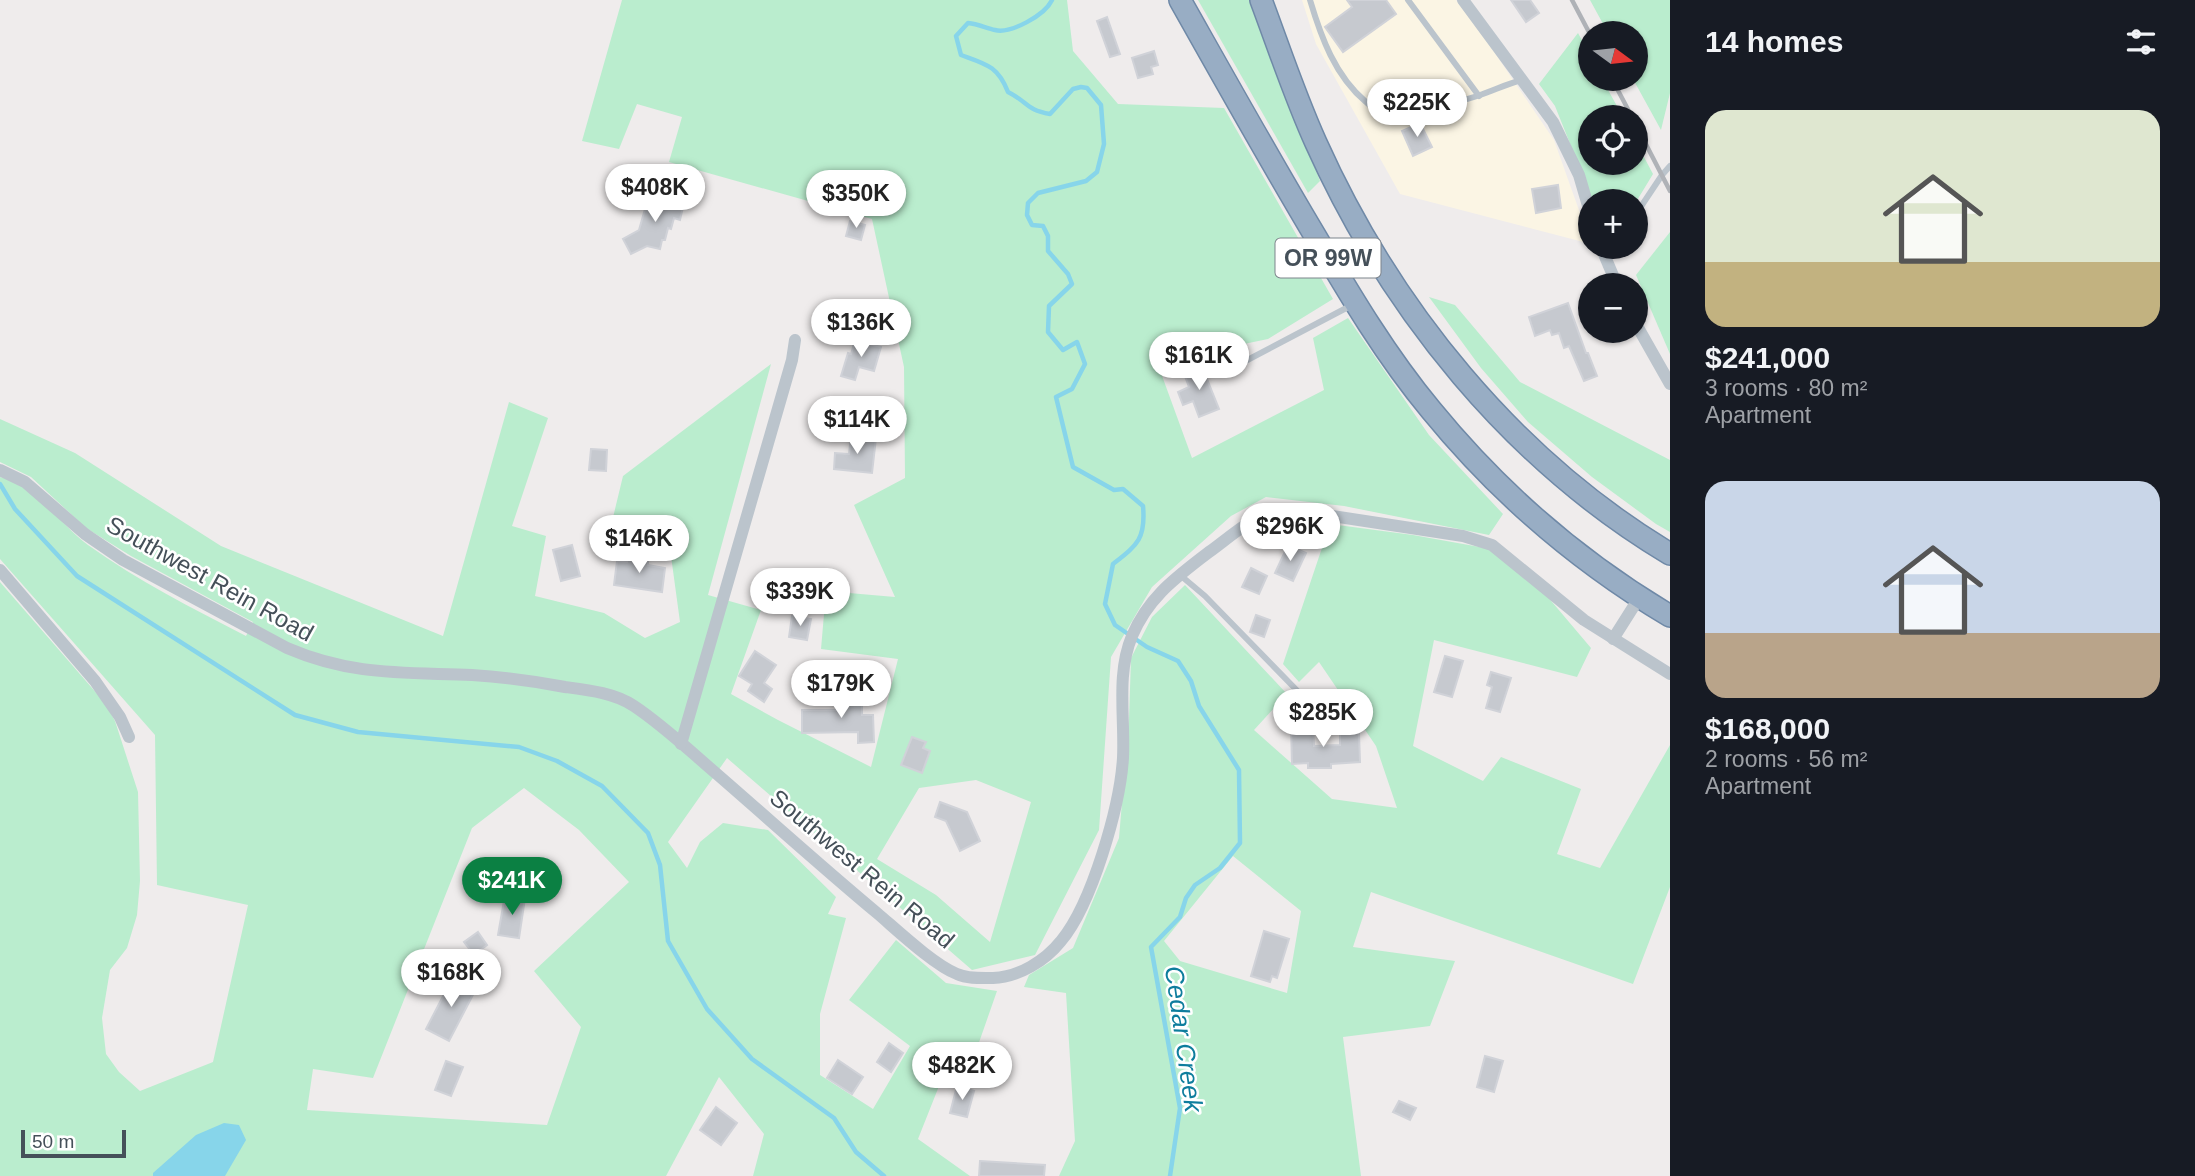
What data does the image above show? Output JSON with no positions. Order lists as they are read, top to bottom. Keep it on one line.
{"streets":{"highway":["OR 99W"],"street":["Southwest Rein Road"]},"water":["Cedar Creek"],"scale_bar":"50 m","north":"right","page":{"heading":"14 homes","map_buttons":["+","−"],"price":["$225K","$408K","$350K","$136K","$161K","$114K","$296K","$146K","$339K","$179K","$285K","$241K","$168K","$482K"],"list":[{"name":"$241,000","note":"3 rooms · 80 m² · Apartment"},{"name":"$168,000","note":"2 rooms · 56 m² · Apartment"}],"scale":"50 m"}}
